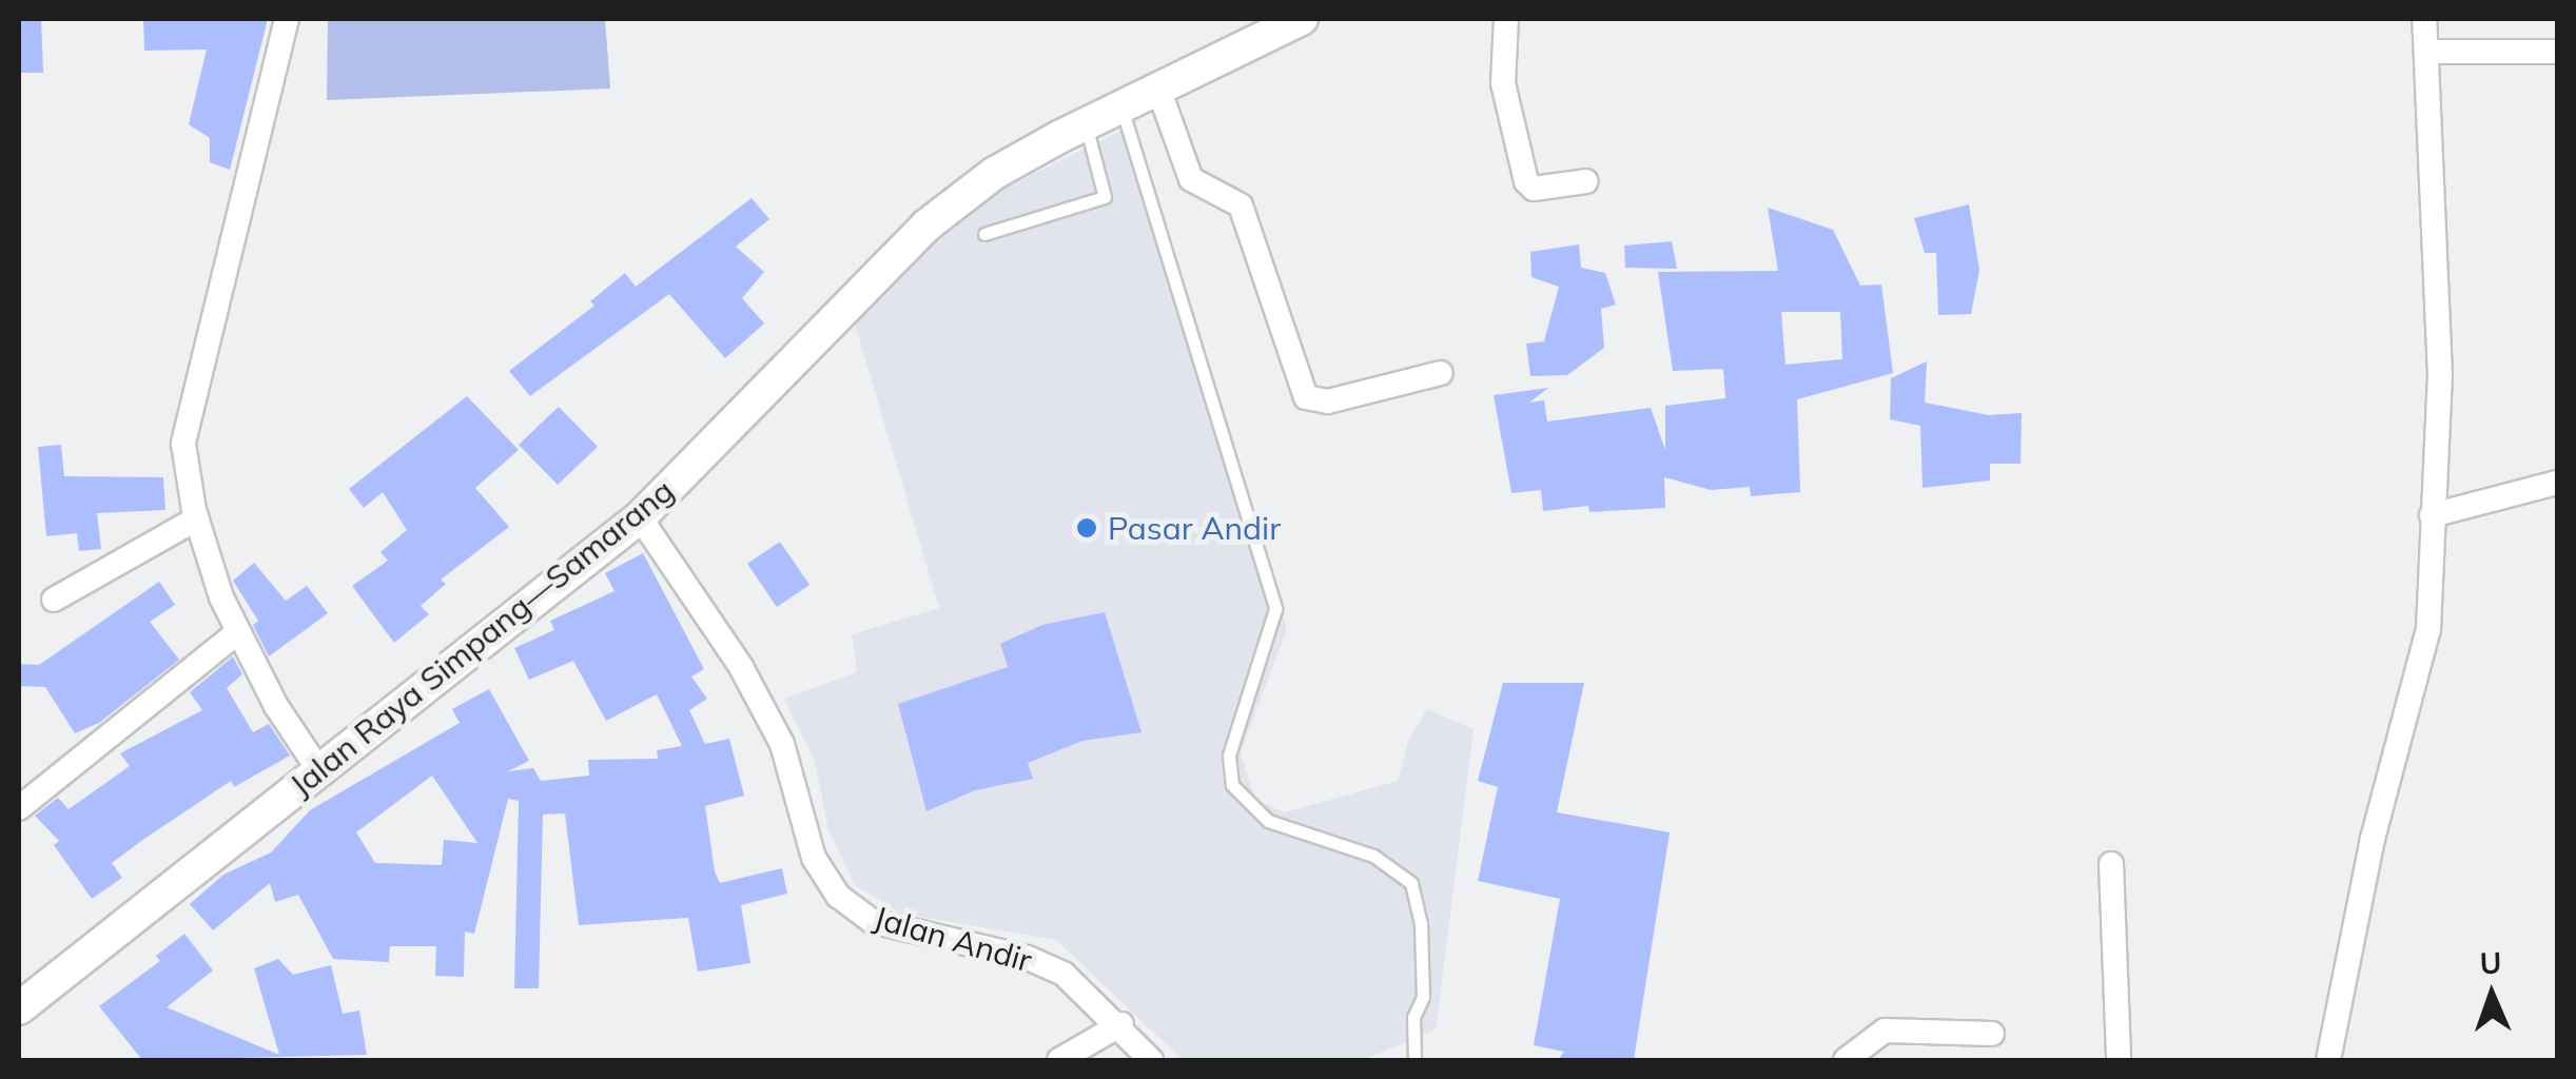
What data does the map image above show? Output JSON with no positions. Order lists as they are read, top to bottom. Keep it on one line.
{"streets":{"main road":["Jalan Raya Simpang—Samarang"],"street":["Jalan Andir"]},"crossings":[["Jalan Raya Simpang—Samarang","Jalan Andir"]],"places":["Pasar Andir"],"north":"top"}
